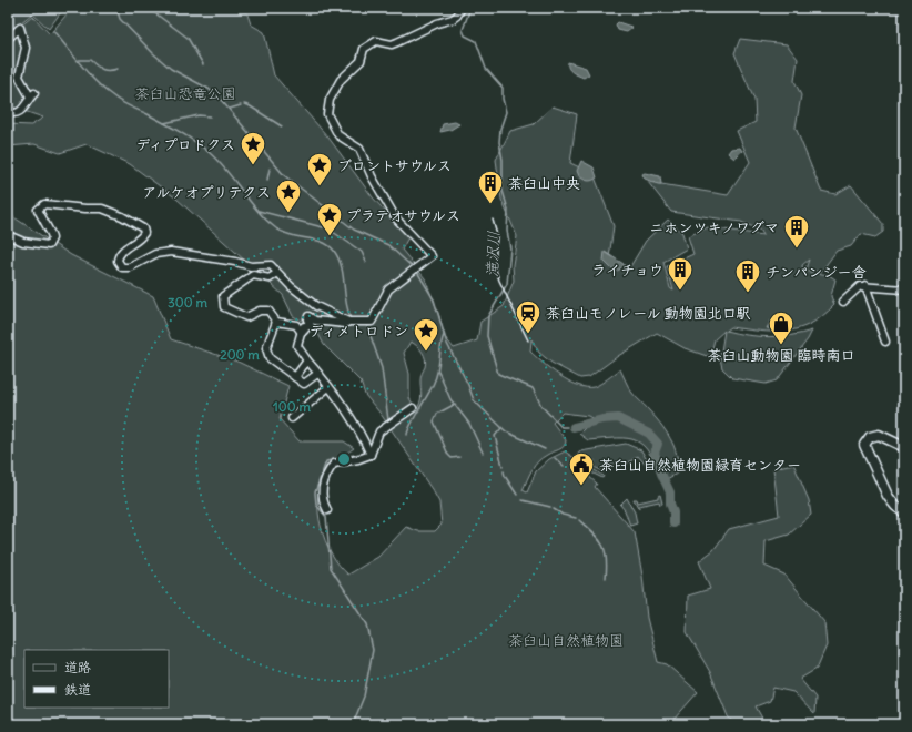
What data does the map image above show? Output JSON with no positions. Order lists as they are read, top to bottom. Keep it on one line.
{"water":["滝沢川"],"parks":["茶臼山恐竜公園","茶臼山自然植物園"],"places":{"place":["ディプロドクス","ブロントサウルス","アルケオプリテクス","プラテオサウルス","ディメトロドン"],"building":["茶臼山中央","ニホンツキノワグマ","ライチョウ","チンパンジー舎"],"station":["茶臼山モノレール 動物園北口駅"],"shop":["茶臼山動物園 臨時南口"],"public building":["茶臼山自然植物園緑育センター"]},"legend":["道路","鉄道"],"rings":["300 m","200 m","100 m"]}
